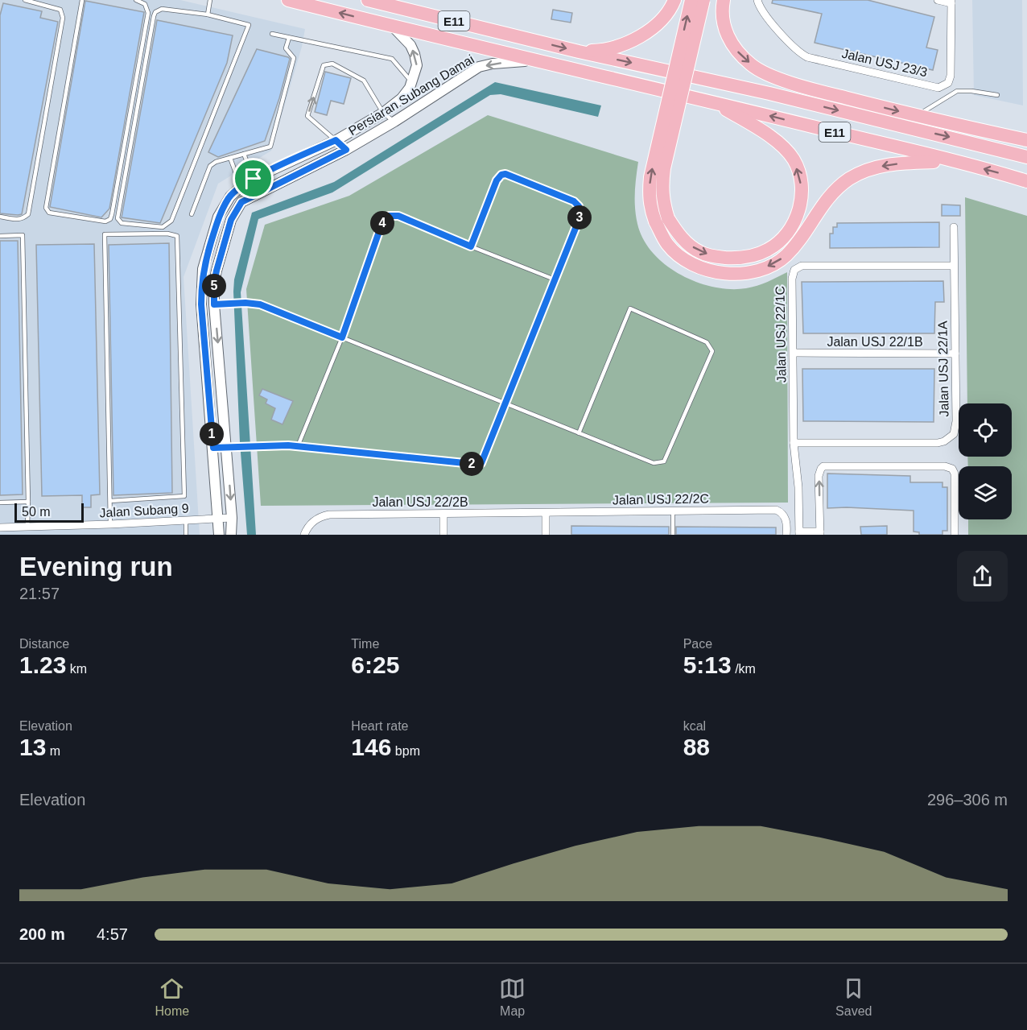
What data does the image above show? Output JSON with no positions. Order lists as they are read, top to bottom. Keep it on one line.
{"streets":{"highway":["E11"],"street":["Jalan USJ 23/3","Persiaran Subang Damai","Jalan USJ 22/1C","Jalan USJ 22/1B","Jalan USJ 22/1A","Jalan USJ 22/2C","Jalan USJ 22/2B","Jalan Subang 9"]},"crossings":[["E11","Persiaran Subang Damai"],["Persiaran Subang Damai","Jalan Subang 9"],["Jalan USJ 22/1C","Jalan USJ 22/1B"],["Jalan USJ 22/1C","Jalan USJ 22/1A"],["Jalan USJ 22/1B","Jalan USJ 22/1A"],["Jalan USJ 22/2C","Jalan USJ 22/2B"]],"scale_bar":"50 m","page":{"pins":["3","4","5","1","2"],"scale":"50 m","heading":["Evening run","21:57"],"stats":[["Distance","1.23 km"],["Time","6:25"],["Pace","5:13 /km"],["Elevation","13 m"],["Heart rate","146 bpm"],["kcal","88"]],"chart":["Elevation","296–306 m"],"list":[{"name":"200 m","note":"4:57"}],"tabs":["Home","Map","Saved"]}}
